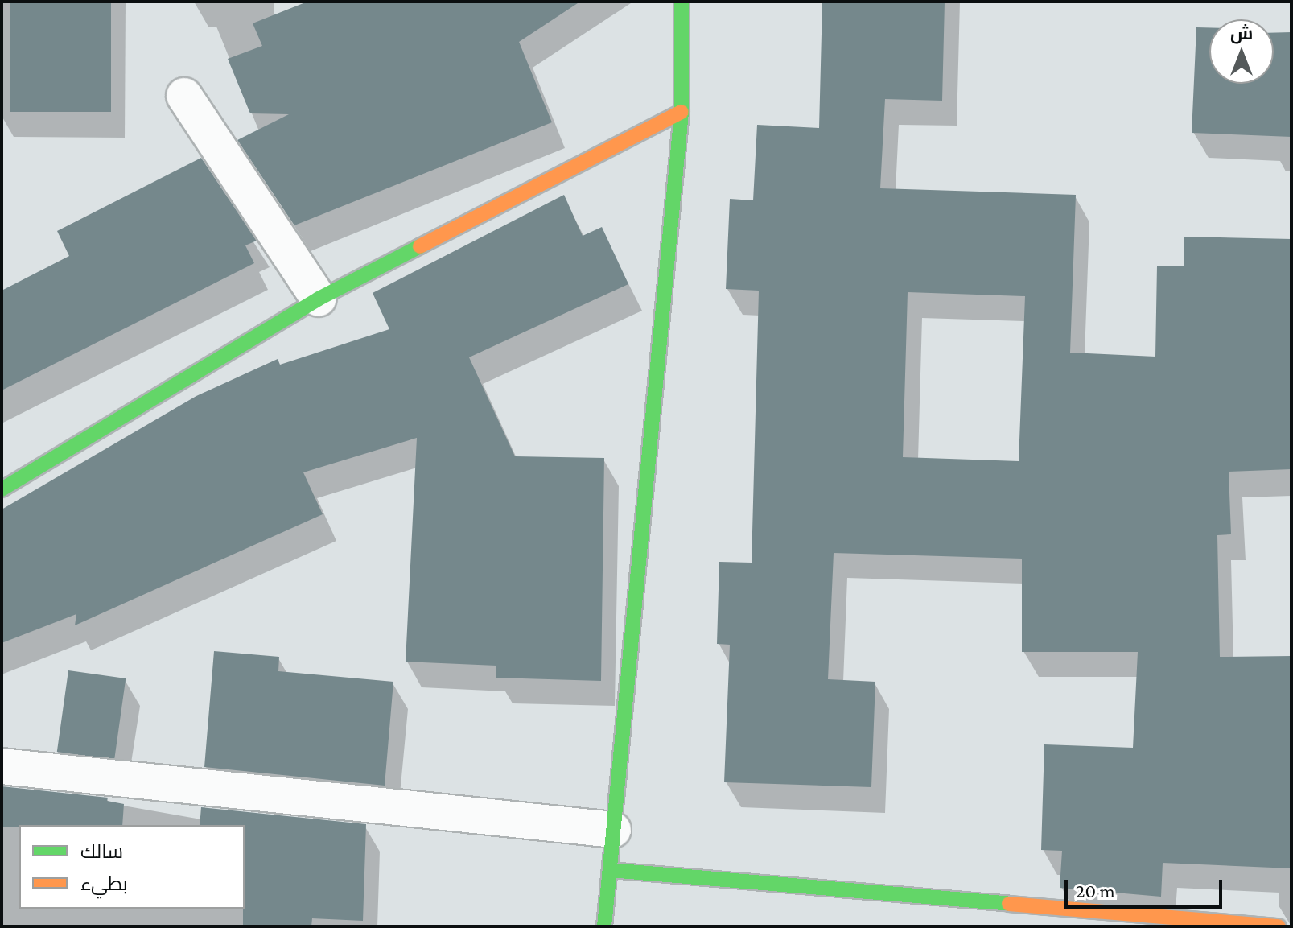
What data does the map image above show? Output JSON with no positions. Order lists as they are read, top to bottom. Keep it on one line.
{"legend":["سالك","بطيء"],"scale_bar":"20 m","north":"top"}
